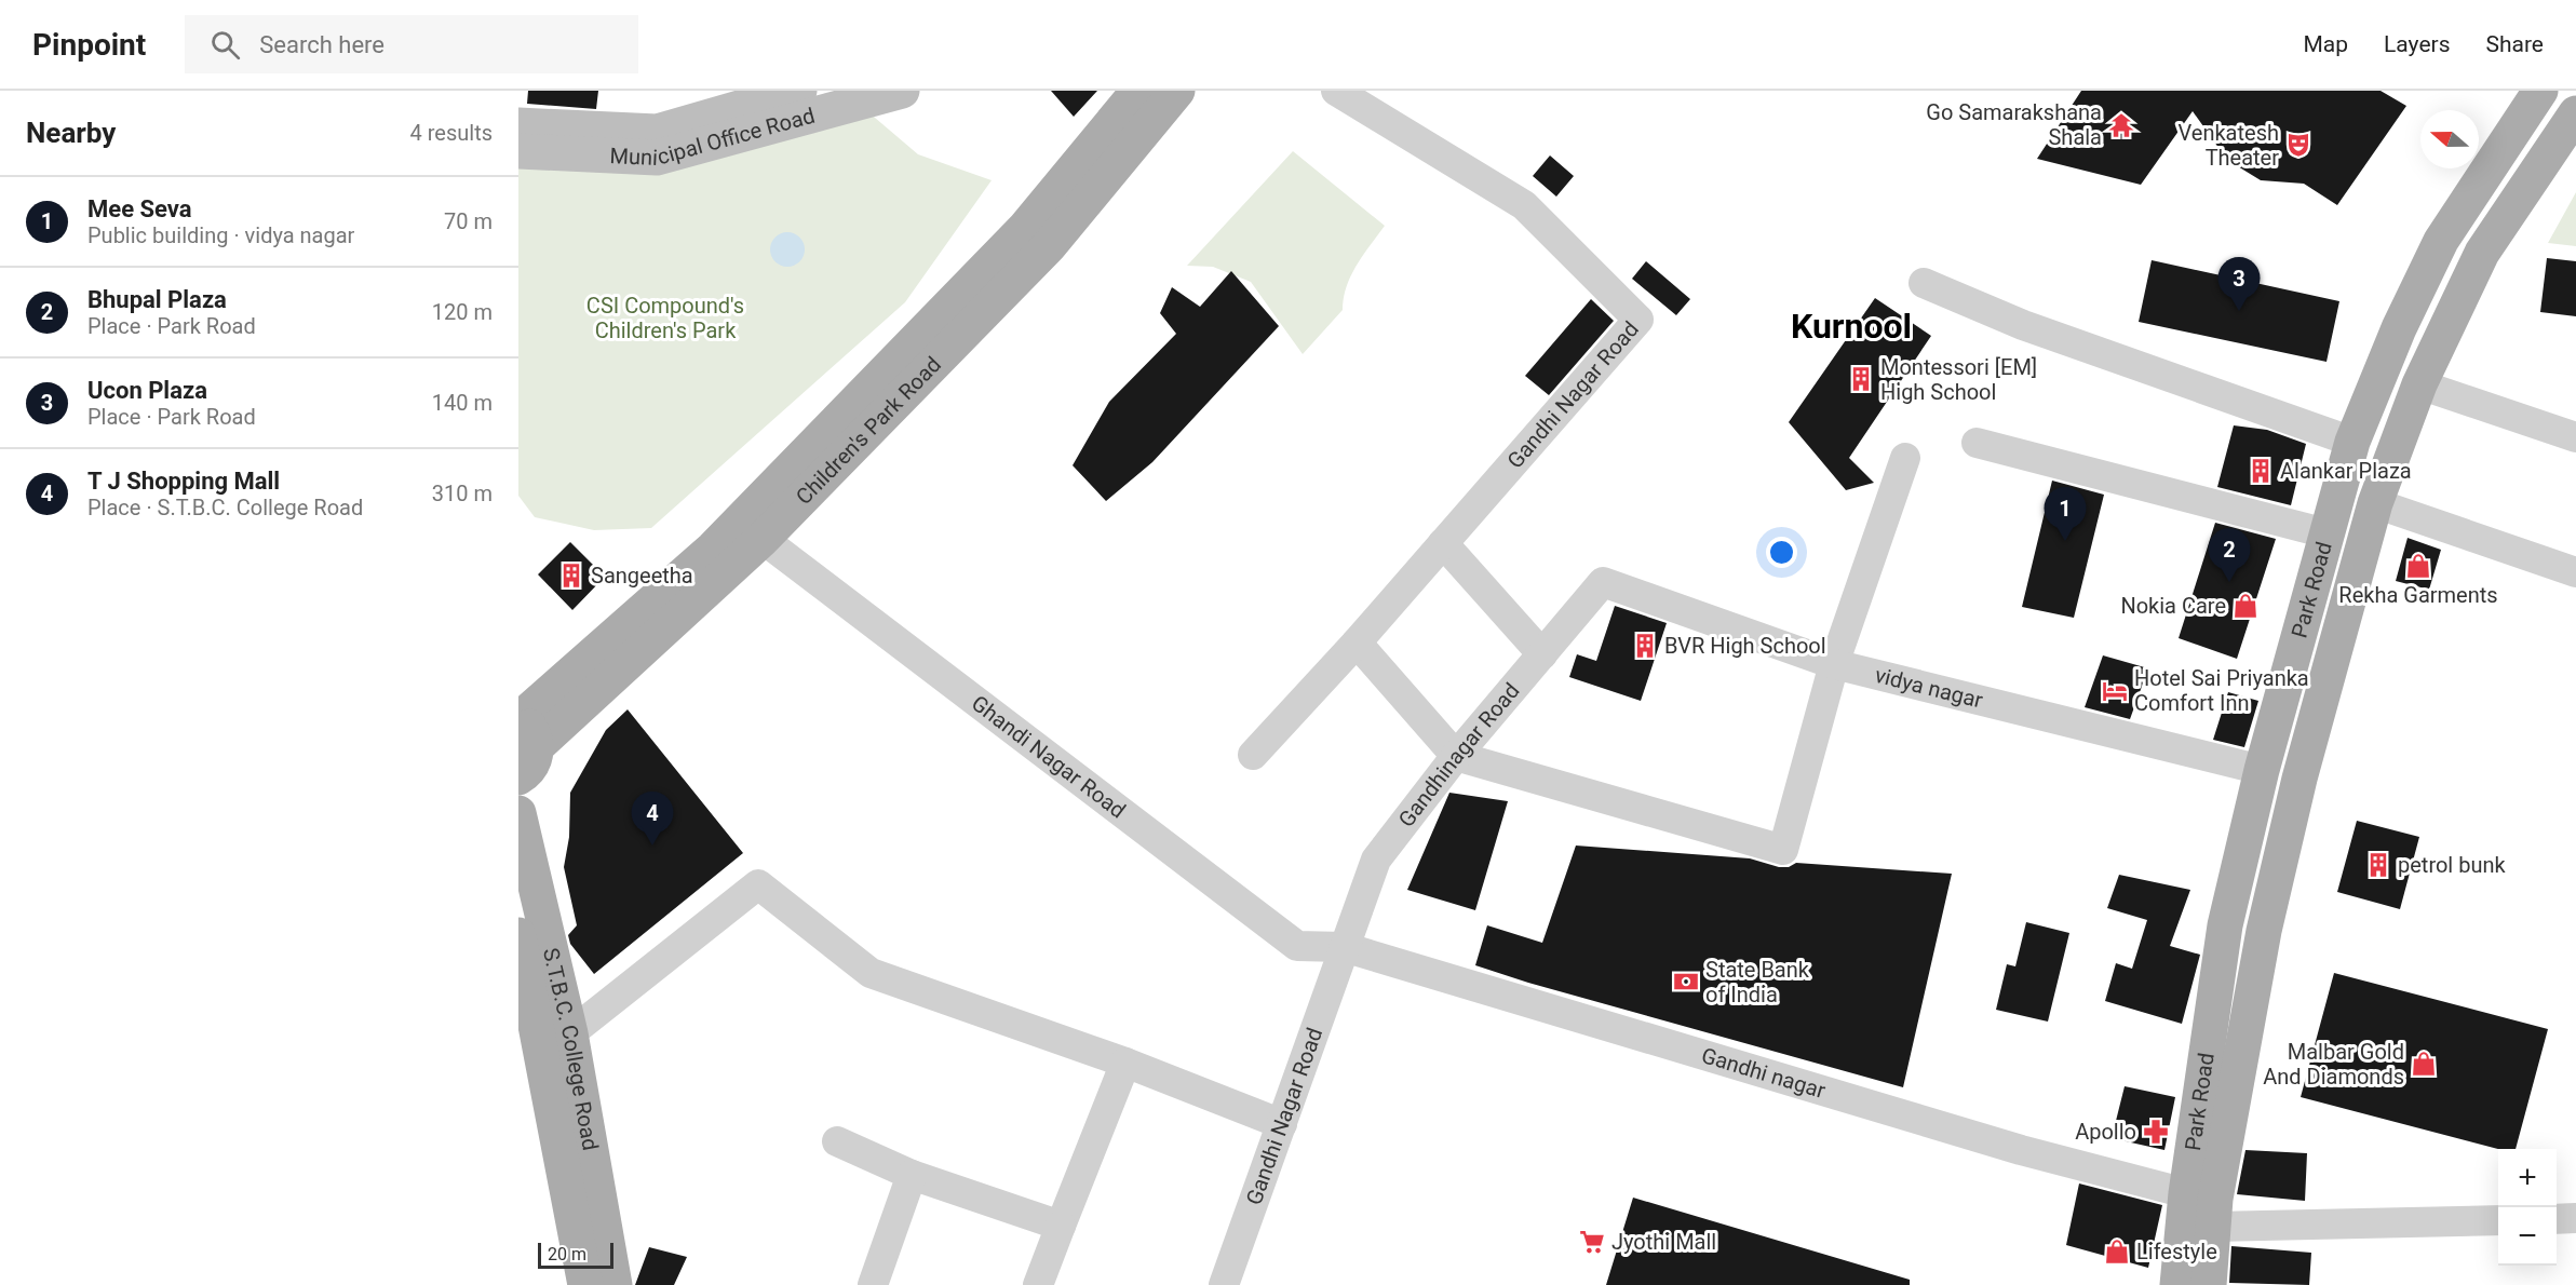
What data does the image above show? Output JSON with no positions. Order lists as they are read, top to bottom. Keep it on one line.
{"streets":{"main road":["Municipal Office Road","Children's Park Road","Park Road","S.T.B.C. College Road"],"street":["Gandhi Nagar Road","vidya nagar","Gandhinagar Road","Ghandi Nagar Road","Gandhi nagar"]},"crossings":[["Gandhi Nagar Road","Gandhinagar Road"],["Gandhi Nagar Road","Ghandi Nagar Road"],["Gandhi Nagar Road","Gandhi nagar"],["Children's Park Road","Ghandi Nagar Road"],["Park Road","vidya nagar"],["Park Road","Gandhi nagar"],["vidya nagar","Gandhinagar Road"],["Gandhinagar Road","Ghandi Nagar Road"],["Gandhinagar Road","Gandhi nagar"],["Ghandi Nagar Road","Gandhi nagar"]],"districts":["Kurnool"],"parks":["CSI Compound's Children's Park"],"places":{"temple":["Go Samarakshana Shala"],"theatre":["Venkatesh Theater"],"building":["Montessori [EM] High School","Alankar Plaza","Sangeetha","BVR High School","petrol bunk"],"shop":["Rekha Garments","Nokia Care","Malbar Gold And Diamonds","Lifestyle"],"hotel":["Hotel Sai Priyanka Comfort Inn"],"bank":["State Bank of India"],"pharmacy":["Apollo"],"supermarket":["Jyothi Mall"]},"scale_bar":"20 m","north":"left","page":{"header":"Pinpoint","search":"Search here","nav":["Map","Layers","Share"],"heading":["Nearby","4 results"],"list":[{"mark":"1","name":"Mee Seva","note":"Public building · vidya nagar","value":"70 m"},{"mark":"2","name":"Bhupal Plaza","note":"Place · Park Road","value":"120 m"},{"mark":"3","name":"Ucon Plaza","note":"Place · Park Road","value":"140 m"},{"mark":"4","name":"T J Shopping Mall","note":"Place · S.T.B.C. College Road","value":"310 m"}],"pins":["3","1","2","4"],"map_buttons":["+","−"],"scale":"20 m"}}
